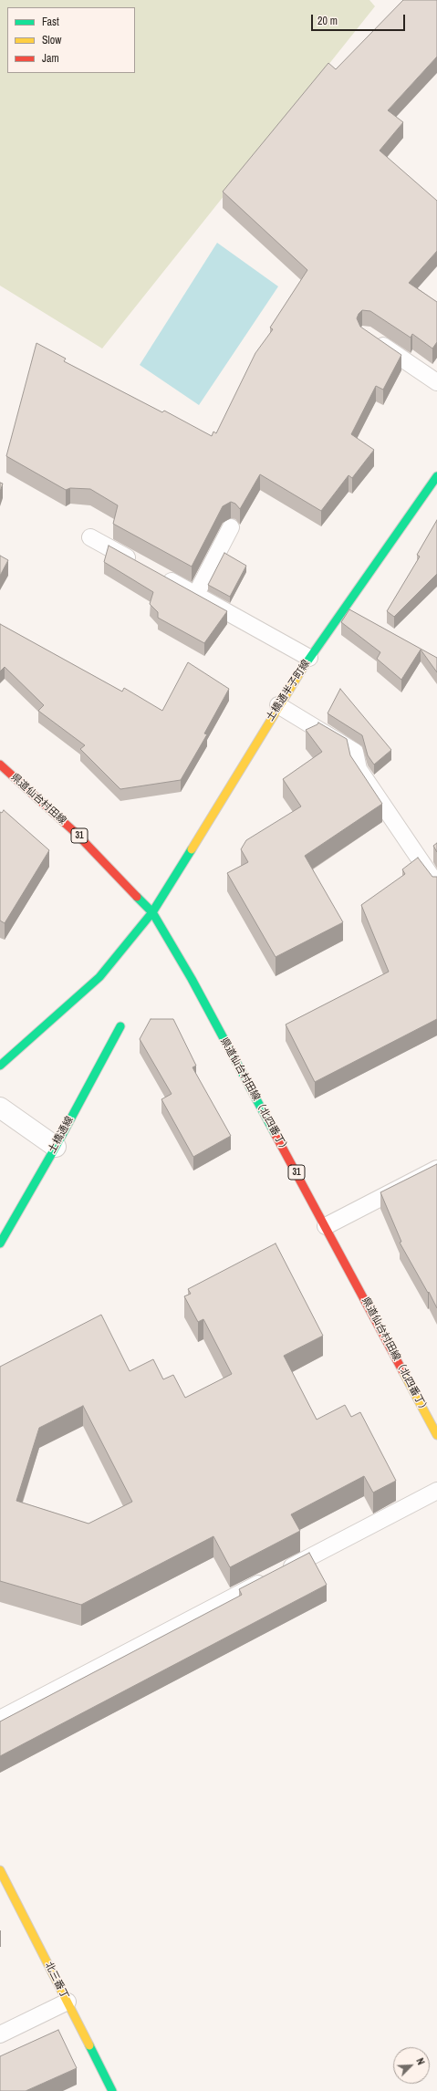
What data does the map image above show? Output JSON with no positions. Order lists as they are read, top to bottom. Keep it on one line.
{"streets":{"street":["土橋通半子町線","県道仙台村田線","31","県道仙台村田線（北四番丁）","土橋通線","北三番丁"]},"crossings":[["土橋通半子町線","県道仙台村田線"],["土橋通半子町線","県道仙台村田線（北四番丁）"],["県道仙台村田線","県道仙台村田線（北四番丁）"]],"legend":["Fast","Slow","Jam"],"scale_bar":"20 m","north":"top right"}
